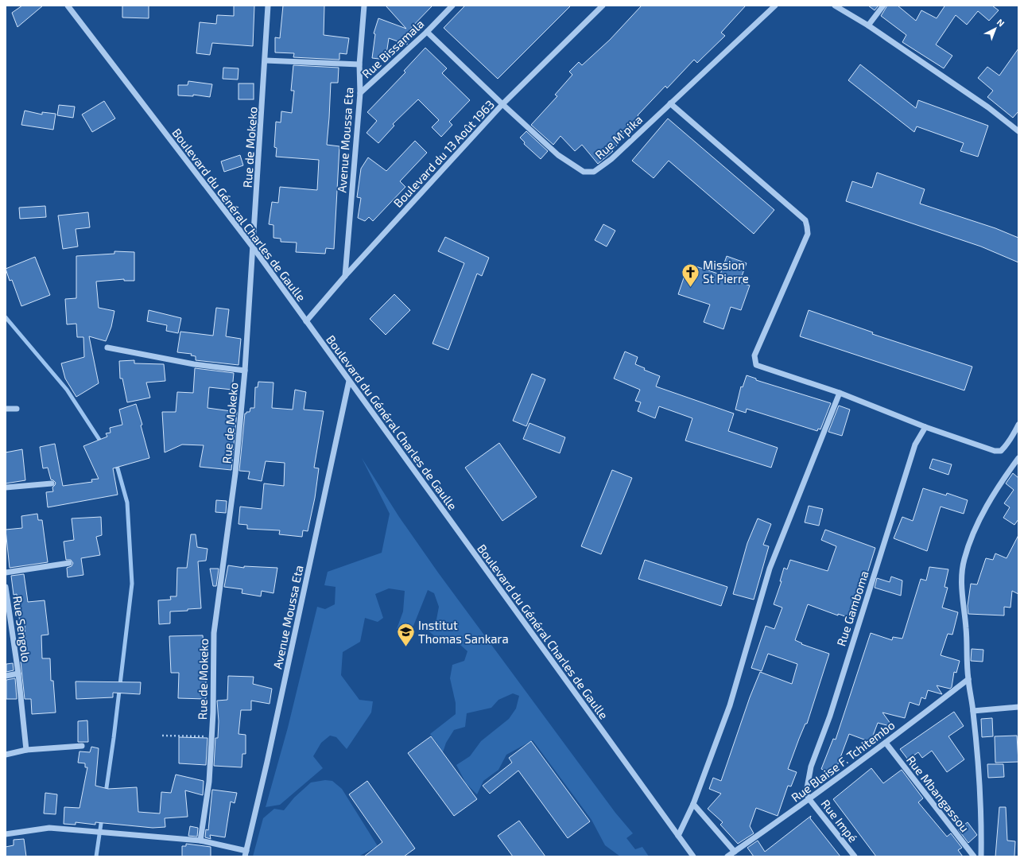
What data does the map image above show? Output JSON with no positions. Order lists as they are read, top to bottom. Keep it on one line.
{"streets":{"street":["Rue Bissamala","Rue M'pika","Avenue Moussa Eta","Rue de Mokeko","Boulevard du 13 Août 1963","Boulevard du Général Charles de Gaulle","Rue Gamboma","Rue Sengolo","Rue Blaise F. Tchitembo","Rue Mbangassou","Rue Impé"]},"crossings":[["Rue Bissamala","Rue M'pika"],["Rue Bissamala","Avenue Moussa Eta"],["Rue M'pika","Boulevard du 13 Août 1963"],["Avenue Moussa Eta","Boulevard du 13 Août 1963"],["Avenue Moussa Eta","Boulevard du Général Charles de Gaulle"],["Rue de Mokeko","Boulevard du Général Charles de Gaulle"],["Boulevard du 13 Août 1963","Boulevard du Général Charles de Gaulle"],["Rue Gamboma","Rue Blaise F. Tchitembo"],["Rue Gamboma","Rue Impé"],["Rue Blaise F. Tchitembo","Rue Mbangassou"],["Rue Blaise F. Tchitembo","Rue Impé"]],"places":{"church":["Mission St Pierre"],"school or university":["Institut Thomas Sankara"]},"north":"top right"}
